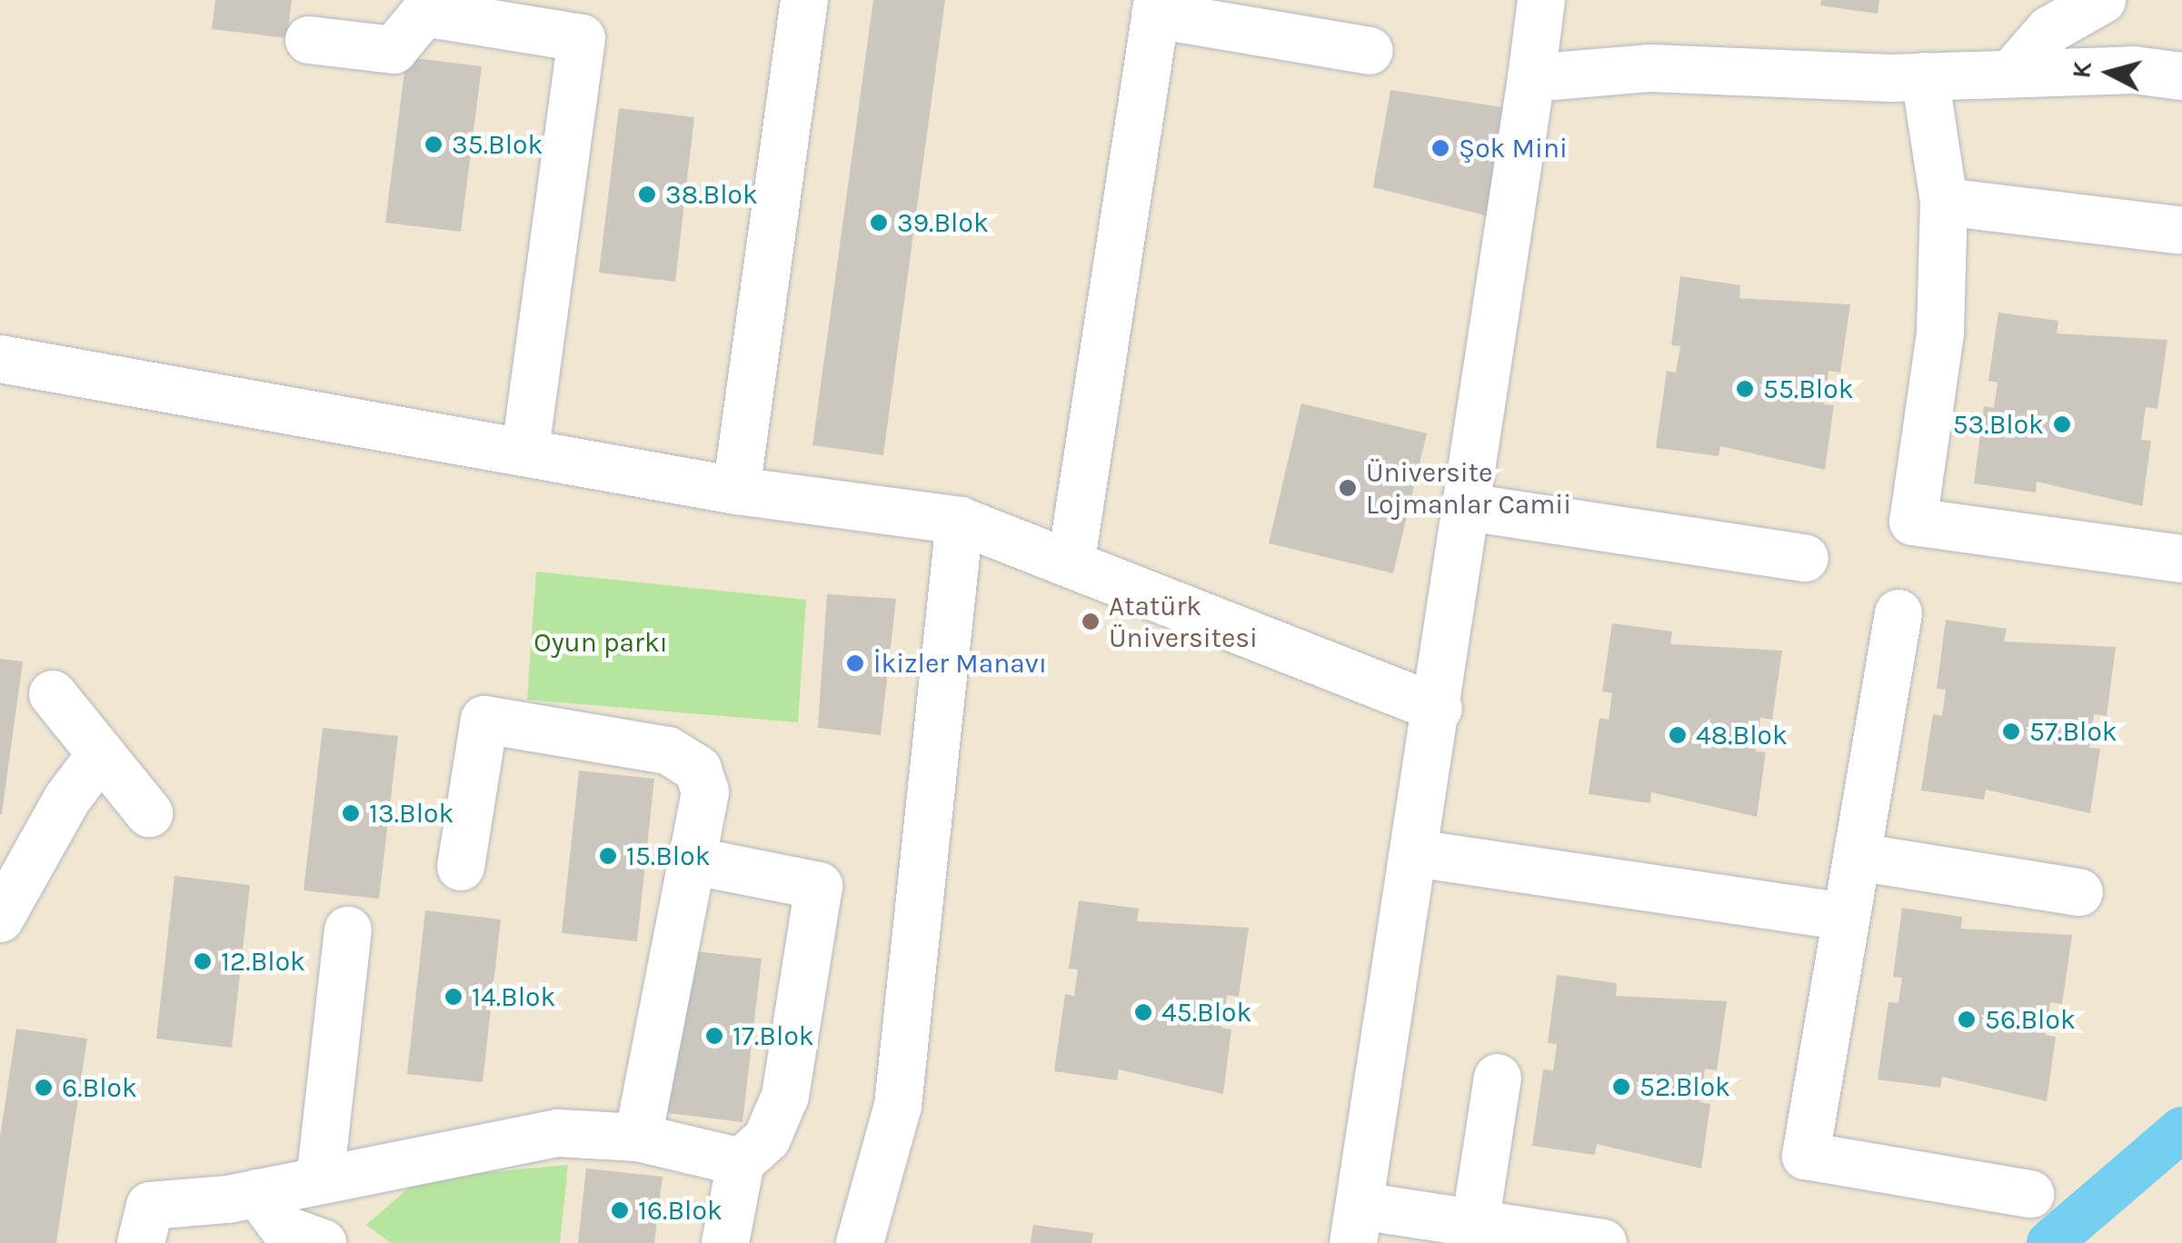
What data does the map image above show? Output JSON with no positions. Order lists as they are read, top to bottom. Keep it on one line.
{"parks":["Oyun parkı"],"places":["35.Blok","Şok Mini","38.Blok","39.Blok","55.Blok","53.Blok","Üniversite Lojmanlar Camii","Atatürk Üniversitesi","İkizler Manavı","57.Blok","48.Blok","13.Blok","15.Blok","12.Blok","14.Blok","45.Blok","56.Blok","17.Blok","52.Blok","6.Blok","16.Blok"],"north":"left"}
